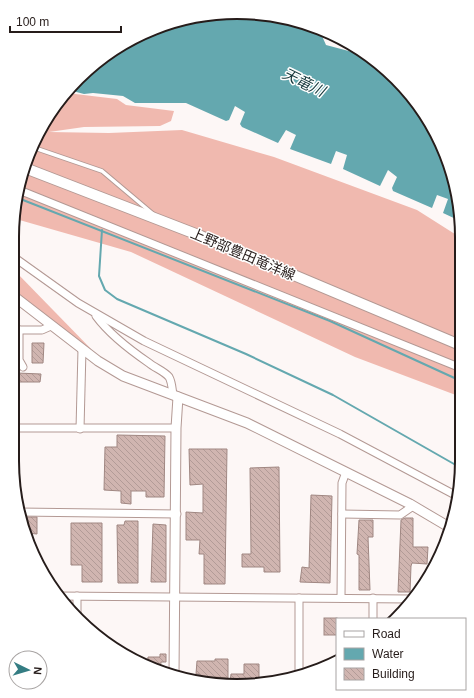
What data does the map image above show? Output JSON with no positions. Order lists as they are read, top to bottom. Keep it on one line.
{"streets":{"main road":["上野部豊田竜洋線"]},"water":["天竜川"],"legend":["Road","Water","Building"],"scale_bar":"100 m","north":"right"}
